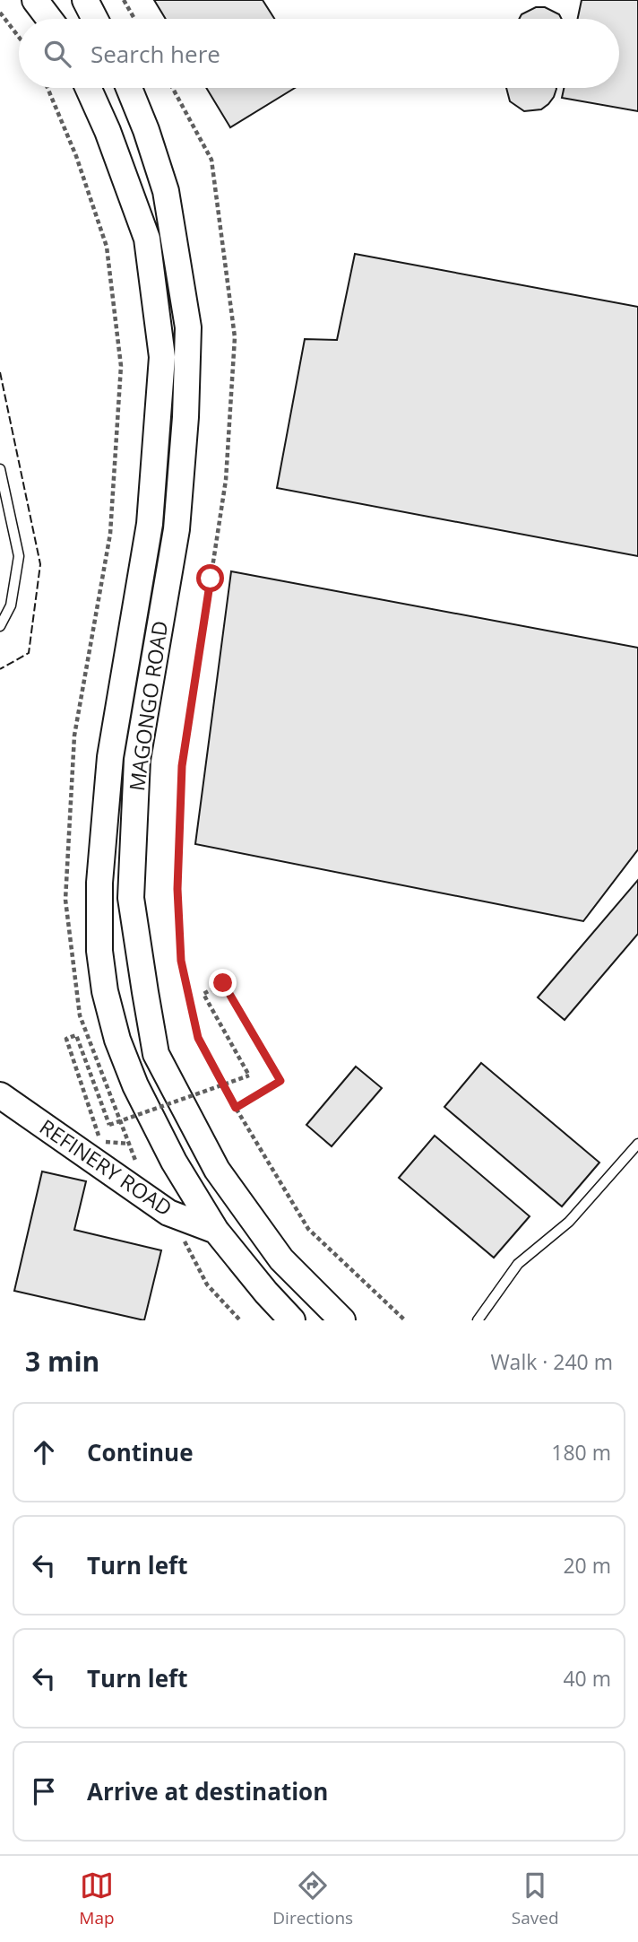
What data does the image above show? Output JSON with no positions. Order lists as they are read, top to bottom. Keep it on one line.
{"streets":{"main road":["MAGONGO ROAD","REFINERY ROAD"]},"crossings":[["MAGONGO ROAD","REFINERY ROAD"]],"page":{"search":"Search here","heading":["3 min","Walk · 240 m"],"list":[["Continue","180 m"],["Turn left","20 m"],["Turn left","40 m"],"Arrive at destination"],"nav":["Map","Directions","Saved"]}}
